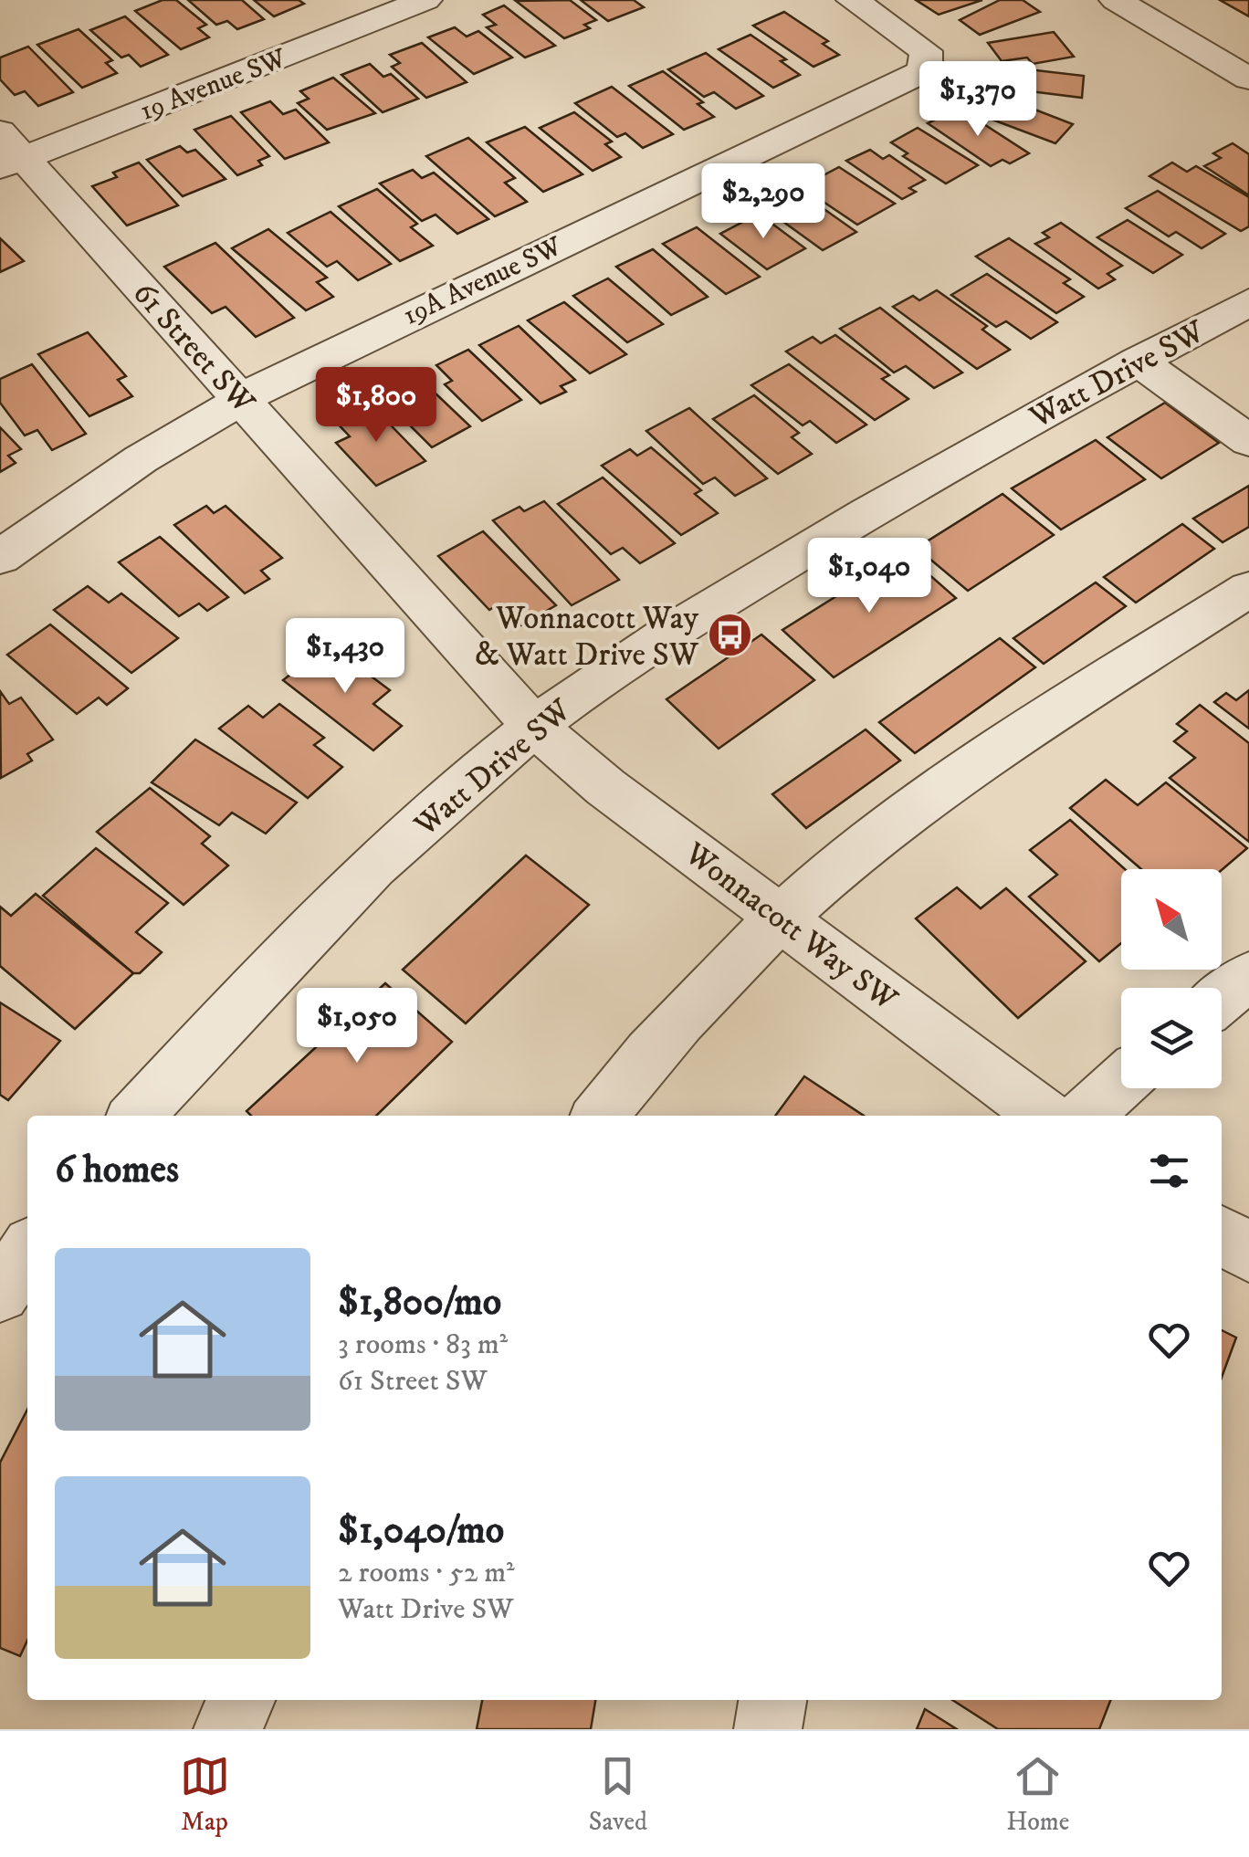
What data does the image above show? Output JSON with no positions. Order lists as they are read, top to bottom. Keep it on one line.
{"streets":{"street":["19 Avenue SW","19A Avenue SW","61 Street SW","Watt Drive SW","Wonnacott Way SW"]},"crossings":[["19 Avenue SW","61 Street SW"],["19A Avenue SW","61 Street SW"],["61 Street SW","Watt Drive SW"],["61 Street SW","Wonnacott Way SW"],["Watt Drive SW","Wonnacott Way SW"]],"places":{"bus stop":["Wonnacott Way & Watt Drive SW"]},"north":"top left","page":{"price":["$1,370","$2,290","$1,800","$1,040","$1,430","$1,050"],"heading":"6 homes","list":[{"name":"$1,800/mo","note":"3 rooms · 83 m² · 61 Street SW"},{"name":"$1,040/mo","note":"2 rooms · 52 m² · Watt Drive SW"}],"tabs":["Map","Saved","Home"]}}
